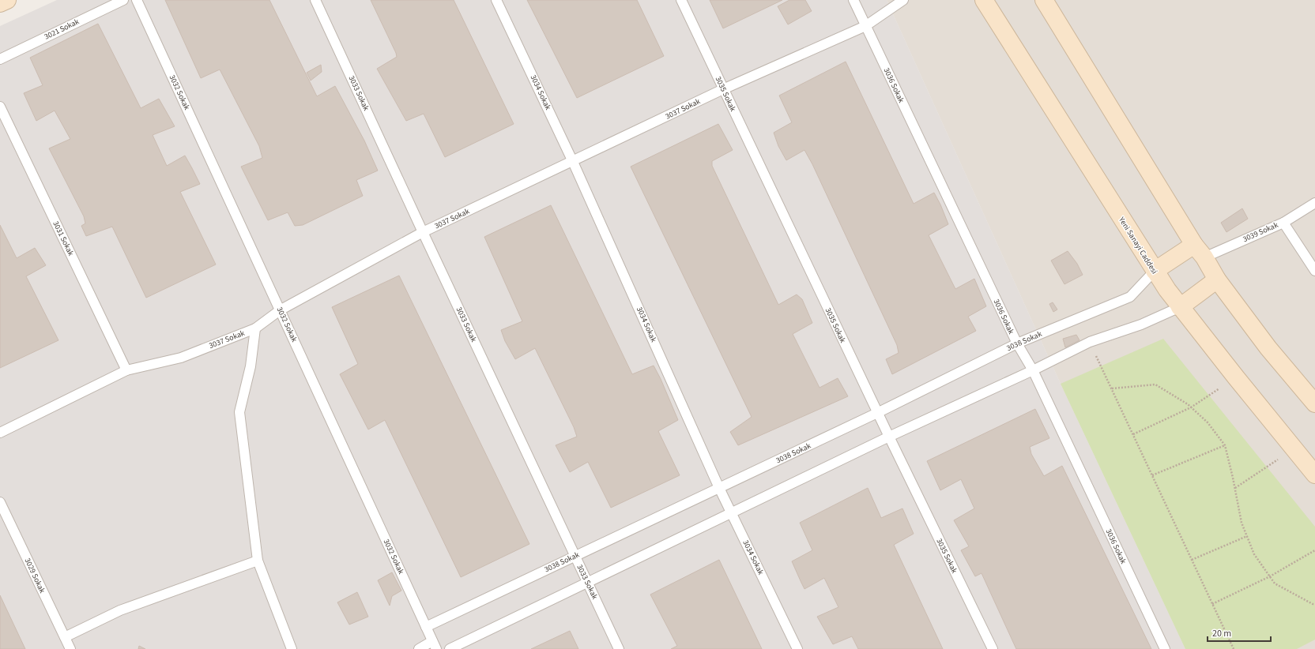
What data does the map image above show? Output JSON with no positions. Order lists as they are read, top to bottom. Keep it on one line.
{"streets":{"main road":["Yeni Sanayi Caddesi"],"lane":["3021 Sokak","3036 Sokak","3032 Sokak","3034 Sokak","3033 Sokak","3035 Sokak","3037 Sokak","3039 Sokak","3031 Sokak","3038 Sokak","3029 Sokak"]},"crossings":[["3036 Sokak","3037 Sokak"],["3036 Sokak","3038 Sokak"],["3032 Sokak","3037 Sokak"],["3032 Sokak","3038 Sokak"],["3034 Sokak","3037 Sokak"],["3034 Sokak","3038 Sokak"],["3033 Sokak","3037 Sokak"],["3033 Sokak","3038 Sokak"],["3035 Sokak","3037 Sokak"],["3035 Sokak","3038 Sokak"],["3037 Sokak","3031 Sokak"],["Yeni Sanayi Caddesi","3038 Sokak"]],"scale_bar":"20 m"}
